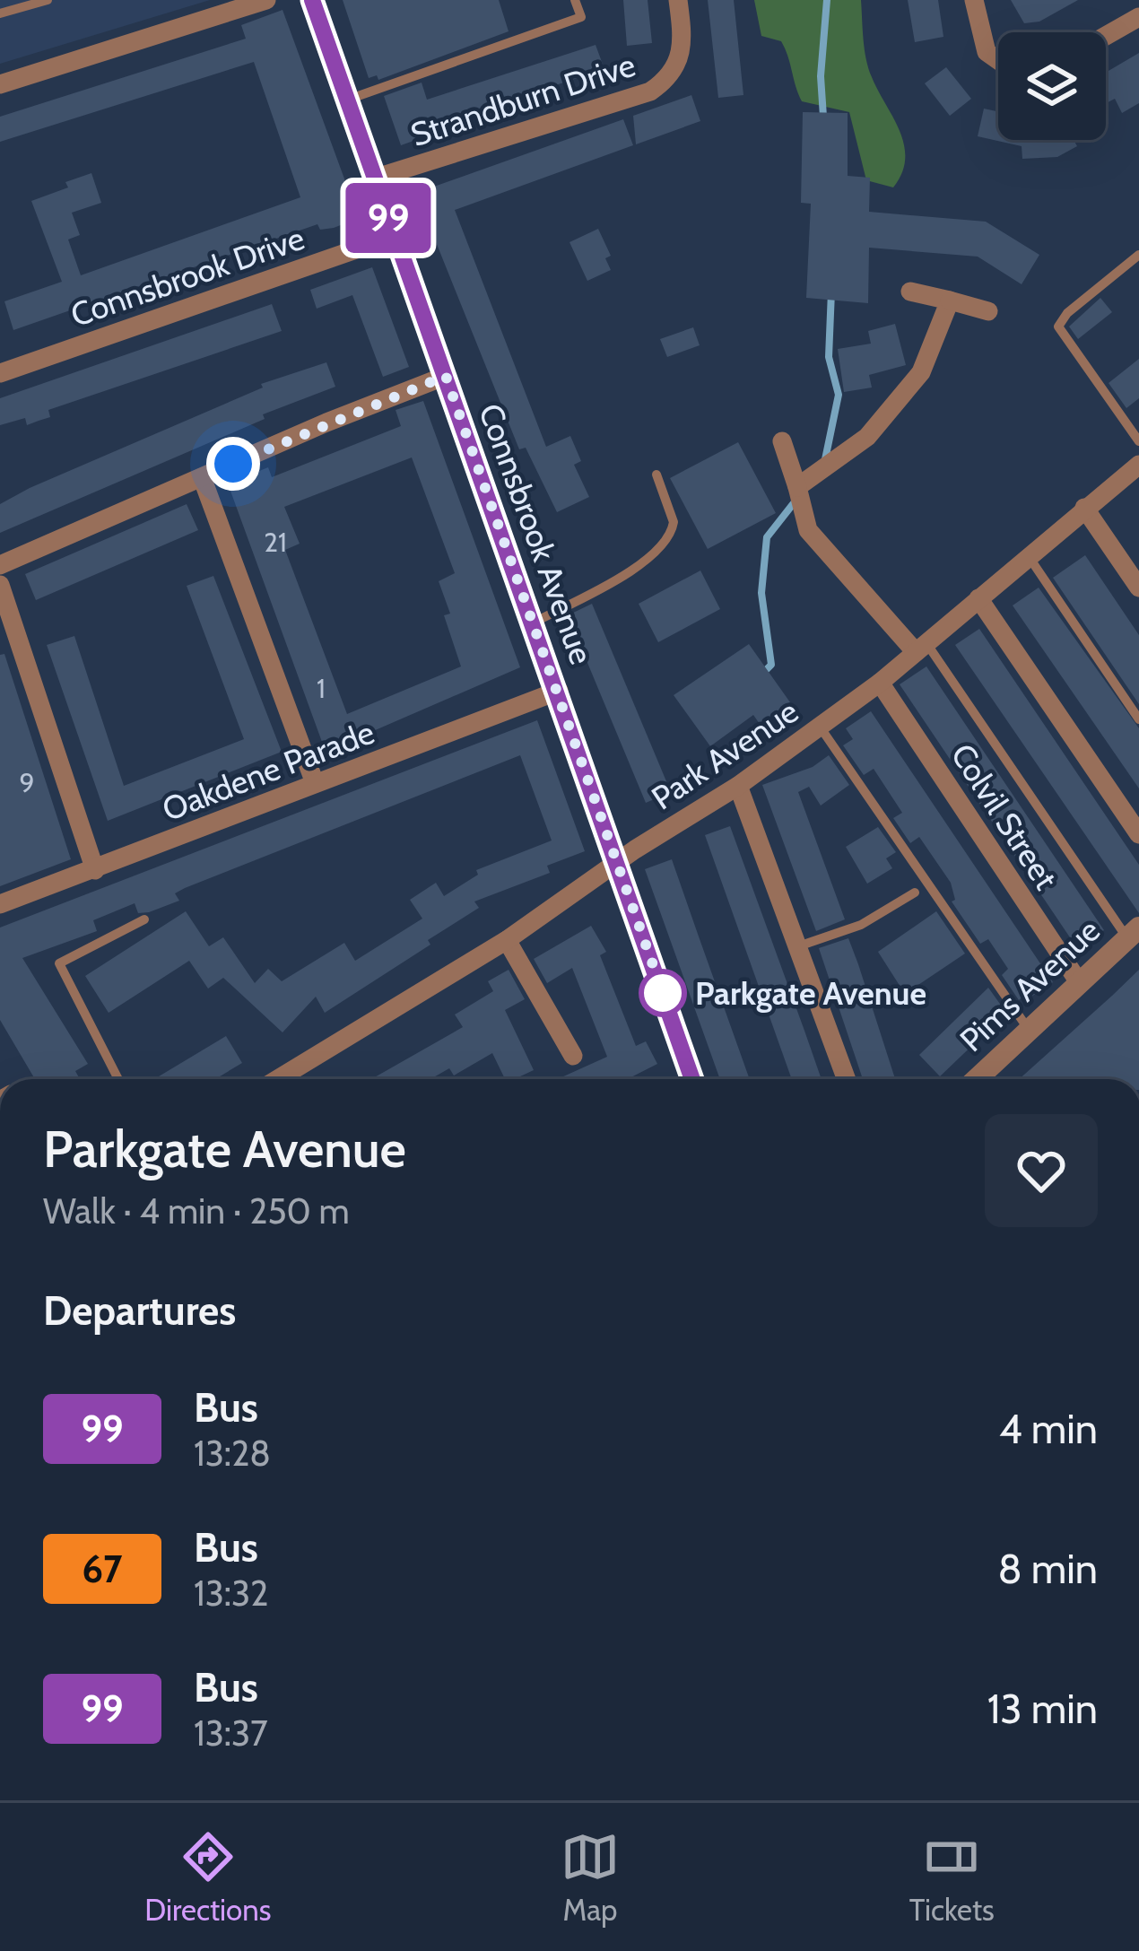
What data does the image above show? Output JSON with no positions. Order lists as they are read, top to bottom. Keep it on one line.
{"streets":{"street":["Strandburn Drive","Connsbrook Drive","Connsbrook Avenue","Park Avenue","Oakdene Parade","Colvil Street","Pims Avenue"]},"crossings":[["Strandburn Drive","Connsbrook Avenue"],["Connsbrook Drive","Connsbrook Avenue"],["Connsbrook Avenue","Park Avenue"],["Connsbrook Avenue","Oakdene Parade"],["Park Avenue","Colvil Street"],["Colvil Street","Pims Avenue"]],"places":["Parkgate Avenue"],"lines":["bus line 99"],"house_numbers":["21","1","9"],"page":{"on_map":"99","heading":[["Parkgate Avenue","Walk · 4 min · 250 m"],"Departures"],"list":[{"mark":"99","name":"Bus","note":"13:28","value":"4 min"},{"mark":"67","name":"Bus","note":"13:32","value":"8 min"},{"mark":"99","name":"Bus","note":"13:37","value":"13 min"}],"tabs":["Directions","Map","Tickets"]}}
